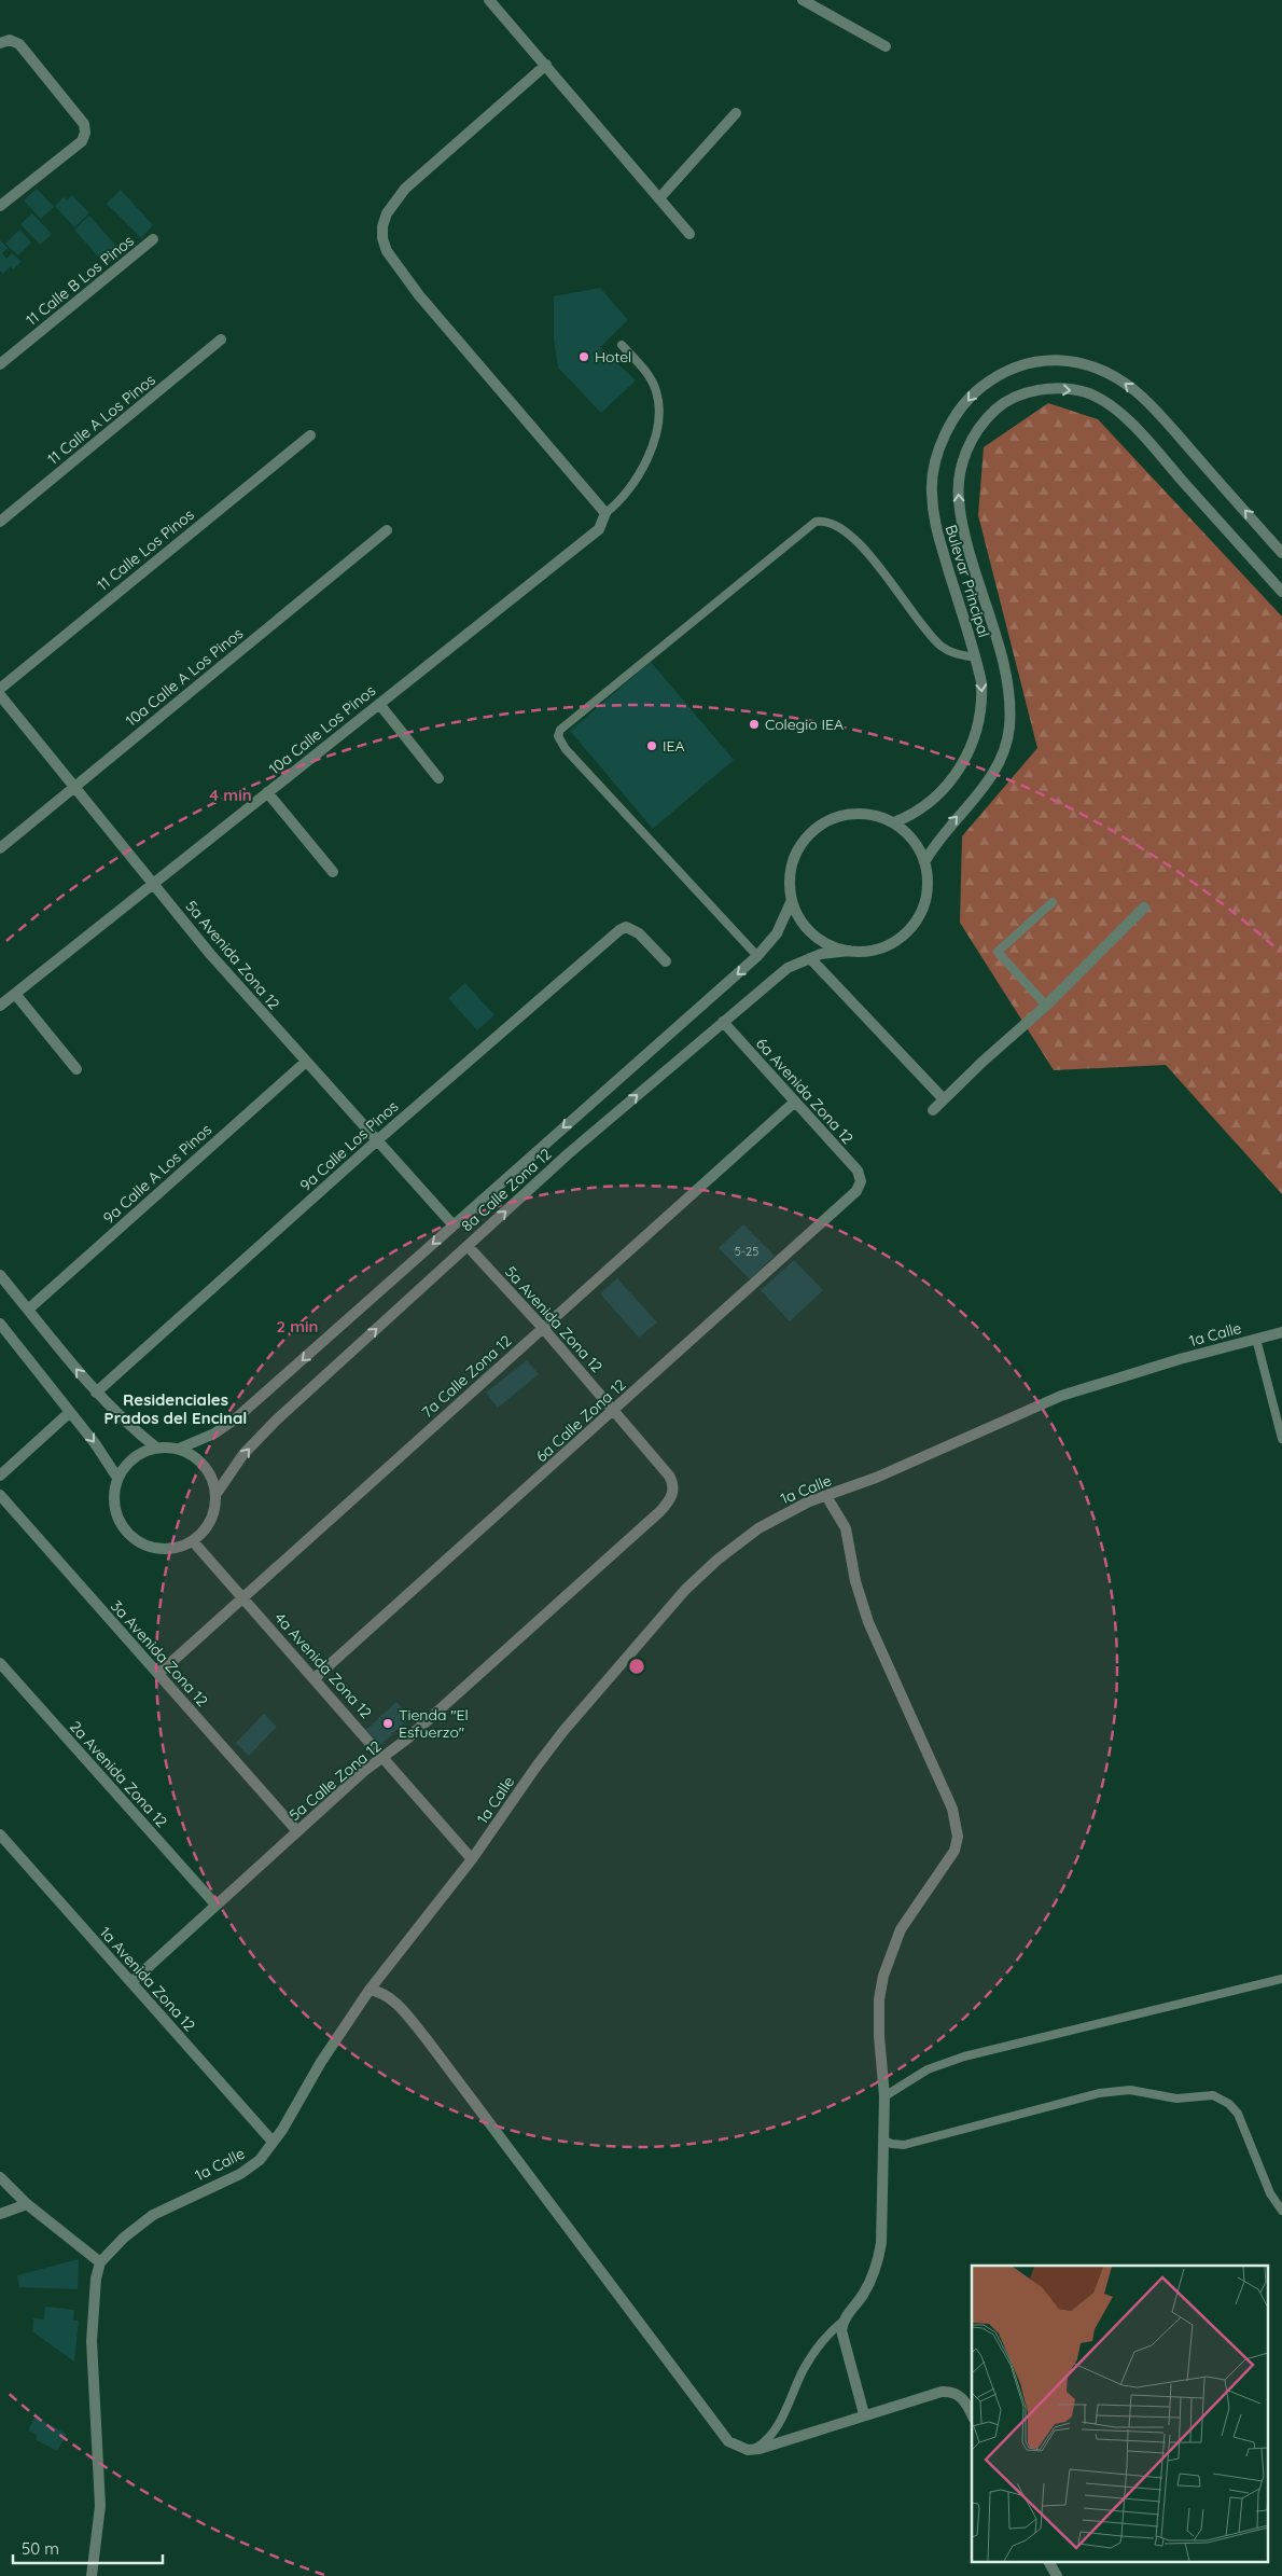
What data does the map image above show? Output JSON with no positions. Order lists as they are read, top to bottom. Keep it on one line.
{"streets":{"street":["11 Calle B Los Pinos","11 Calle A Los Pinos","11 Calle Los Pinos","Bulevar Principal","10a Calle A Los Pinos","10a Calle Los Pinos","5a Avenida Zona 12","6a Avenida Zona 12","9a Calle Los Pinos","9a Calle A Los Pinos","8a Calle Zona 12","1a Calle","7a Calle Zona 12","6a Calle Zona 12","3a Avenida Zona 12","4a Avenida Zona 12","2a Avenida Zona 12","5a Calle Zona 12","1a Avenida Zona 12"]},"crossings":[["Bulevar Principal","8a Calle Zona 12"],["10a Calle A Los Pinos","5a Avenida Zona 12"],["10a Calle Los Pinos","5a Avenida Zona 12"],["5a Avenida Zona 12","9a Calle Los Pinos"],["5a Avenida Zona 12","9a Calle A Los Pinos"],["5a Avenida Zona 12","8a Calle Zona 12"],["5a Avenida Zona 12","7a Calle Zona 12"],["5a Avenida Zona 12","6a Calle Zona 12"],["5a Avenida Zona 12","5a Calle Zona 12"],["6a Avenida Zona 12","8a Calle Zona 12"],["6a Avenida Zona 12","7a Calle Zona 12"],["6a Avenida Zona 12","6a Calle Zona 12"],["8a Calle Zona 12","4a Avenida Zona 12"],["1a Calle","4a Avenida Zona 12"],["1a Calle","1a Avenida Zona 12"],["7a Calle Zona 12","3a Avenida Zona 12"],["7a Calle Zona 12","4a Avenida Zona 12"],["6a Calle Zona 12","4a Avenida Zona 12"],["3a Avenida Zona 12","5a Calle Zona 12"],["4a Avenida Zona 12","5a Calle Zona 12"],["2a Avenida Zona 12","5a Calle Zona 12"],["5a Calle Zona 12","1a Avenida Zona 12"]],"districts":["Residenciales Prados del Encinal"],"places":["Hotel","Colegio IEA","IEA","Tienda \"El Esfuerzo\""],"house_numbers":["5-25"],"scale_bar":"50 m","rings":["4 min","2 min"]}
